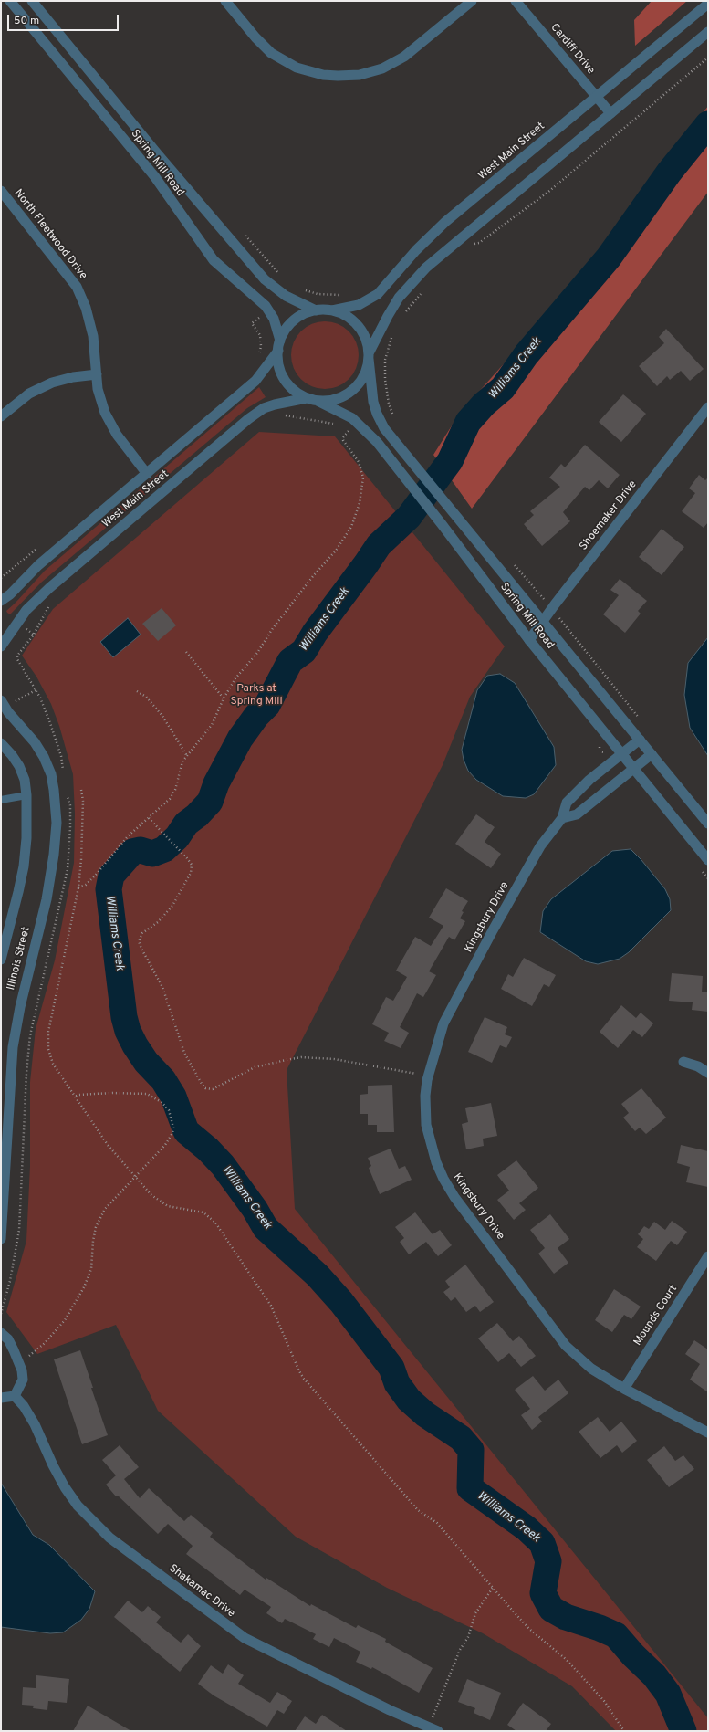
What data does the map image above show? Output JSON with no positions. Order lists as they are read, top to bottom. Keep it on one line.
{"streets":{"street":["Cardiff Drive","West Main Street","Spring Mill Road","North Fleetwood Drive","Shoemaker Drive","Kingsbury Drive","Illinois Street","Mounds Court","Shakamac Drive"]},"crossings":[["Cardiff Drive","West Main Street"],["West Main Street","Spring Mill Road"],["West Main Street","North Fleetwood Drive"],["Spring Mill Road","Shoemaker Drive"],["Spring Mill Road","Kingsbury Drive"],["Kingsbury Drive","Mounds Court"]],"water":["Williams Creek"],"parks":["Parks at Spring Mill"],"scale_bar":"50 m"}
